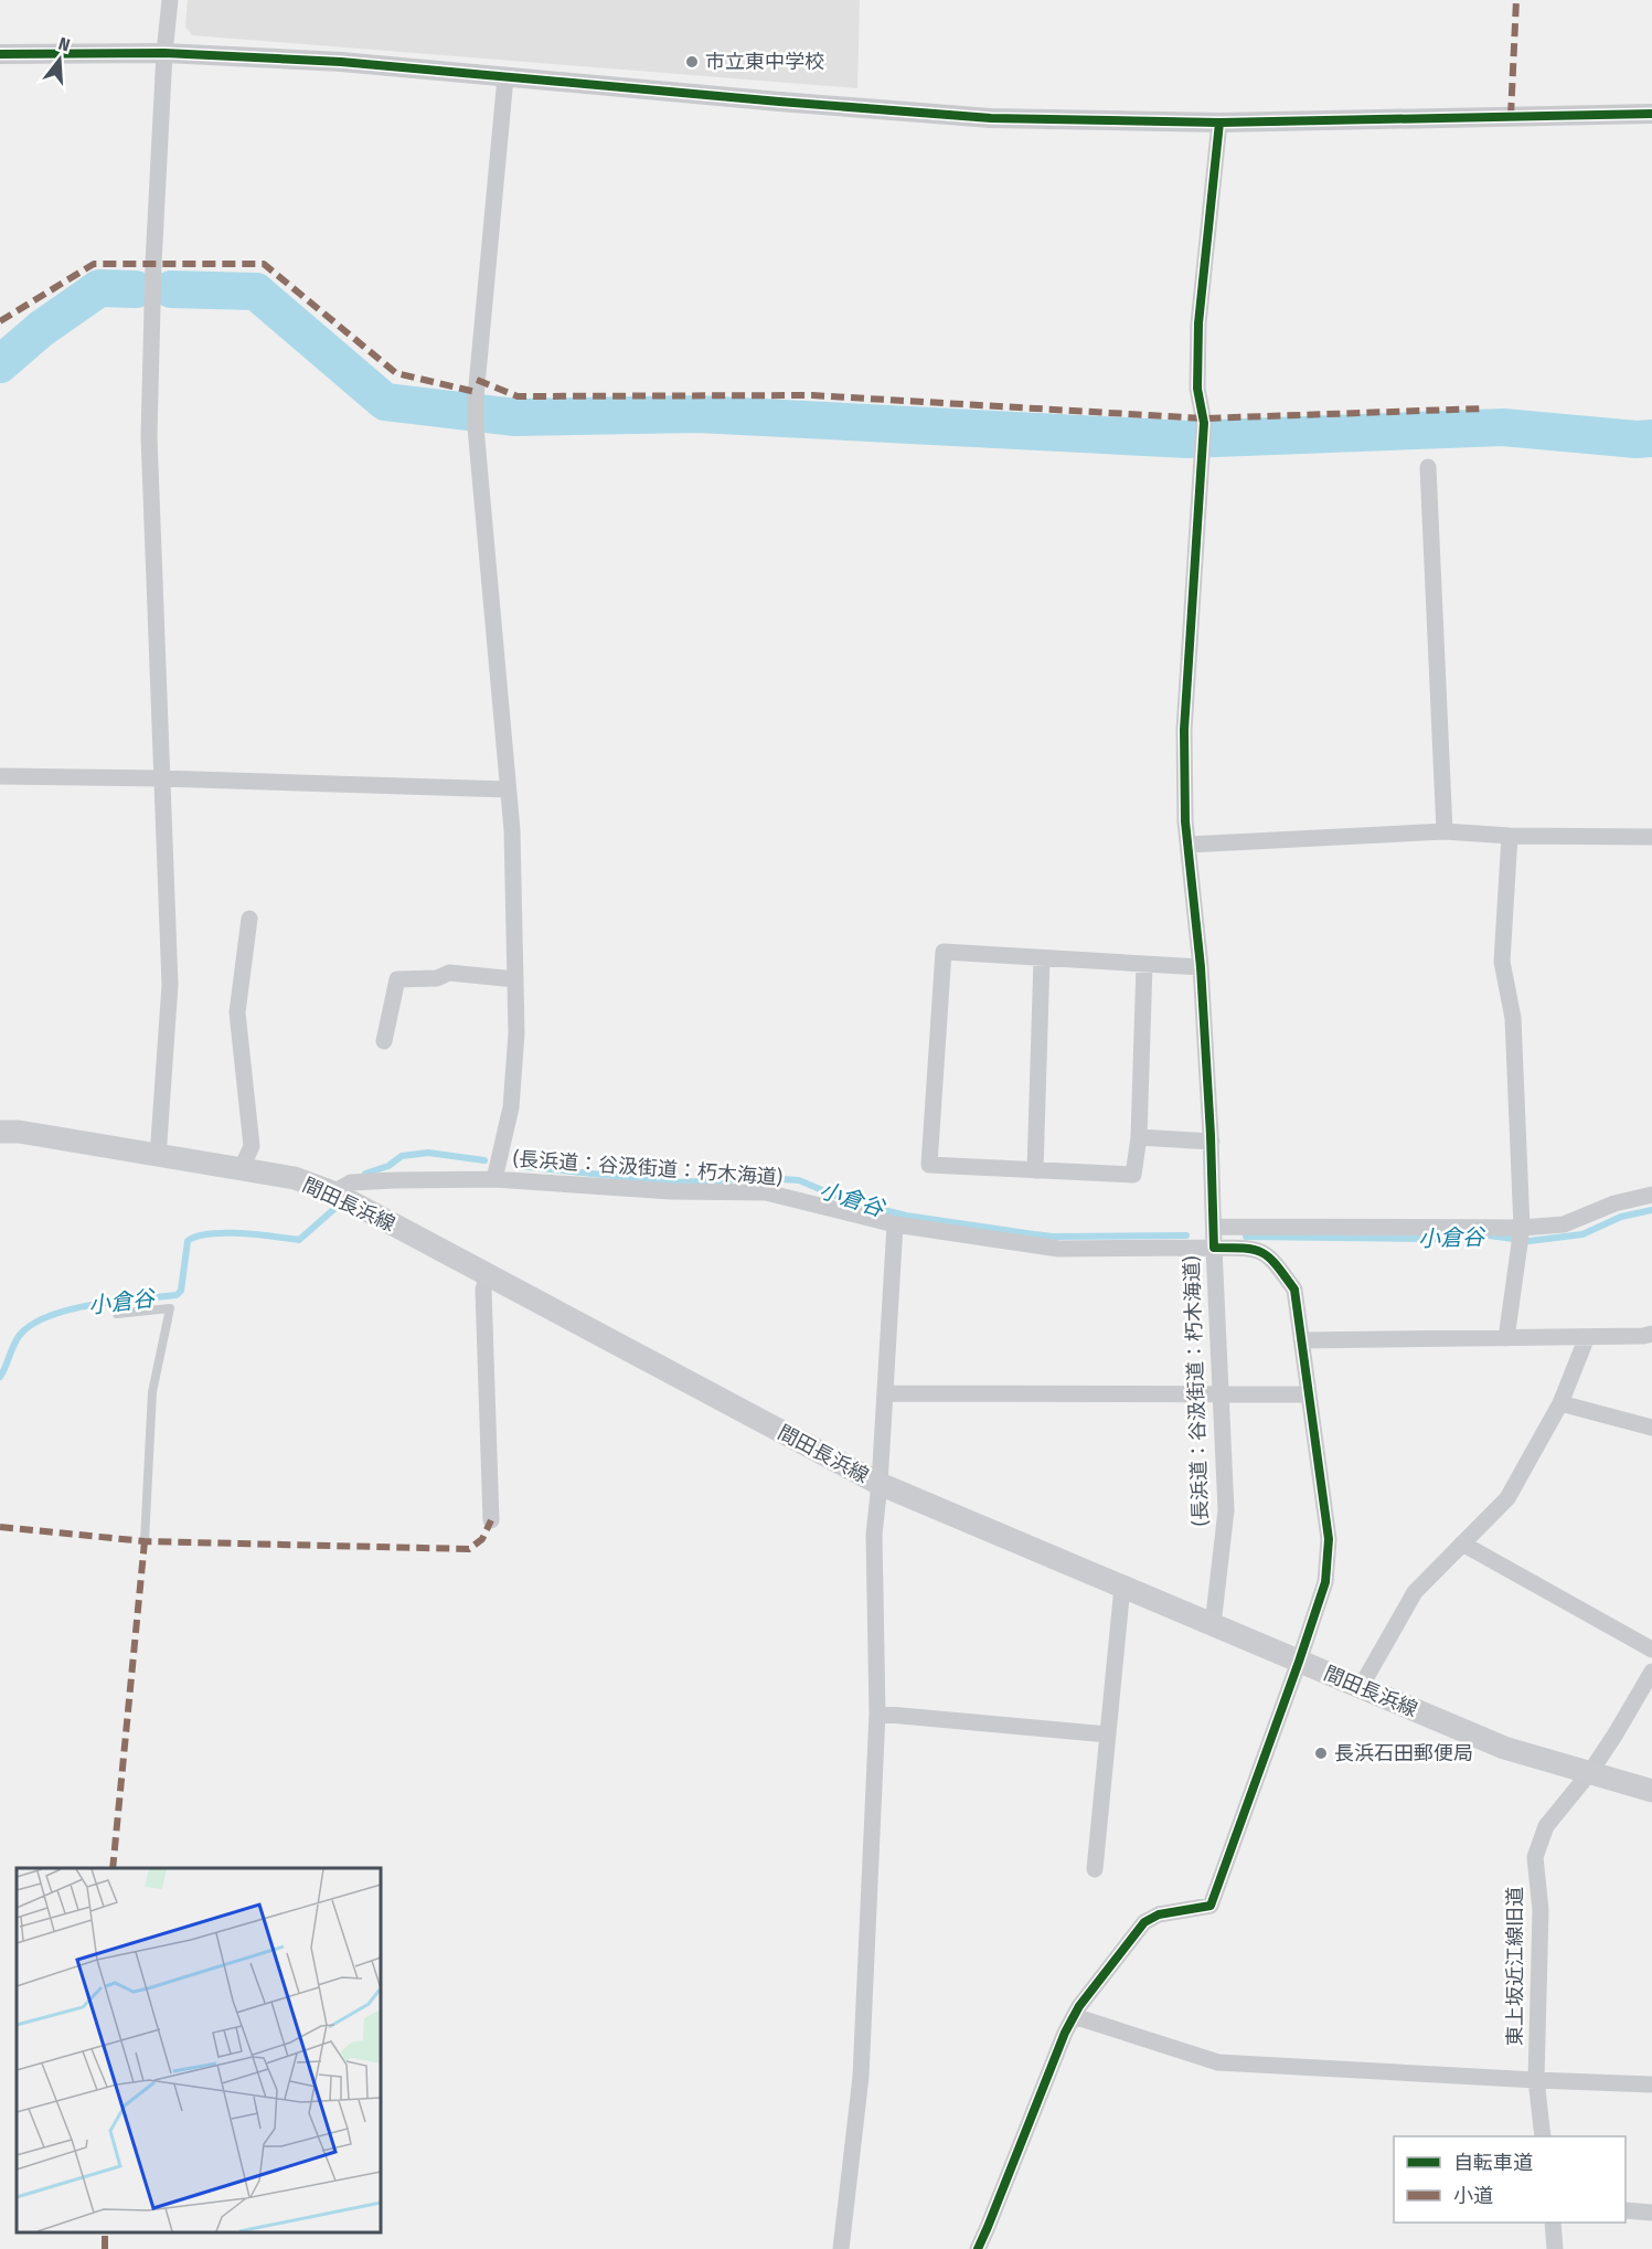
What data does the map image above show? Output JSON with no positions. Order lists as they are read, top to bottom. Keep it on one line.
{"streets":{"main road":["間田長浜線"],"street":["(長浜道：谷汲街道：朽木海道)","東上坂近江線旧道"]},"crossings":[["(長浜道：谷汲街道：朽木海道)","間田長浜線"],["間田長浜線","東上坂近江線旧道"]],"water":["小倉谷"],"places":["市立東中学校","長浜石田郵便局"],"legend":["自転車道","小道"],"north":"top"}
